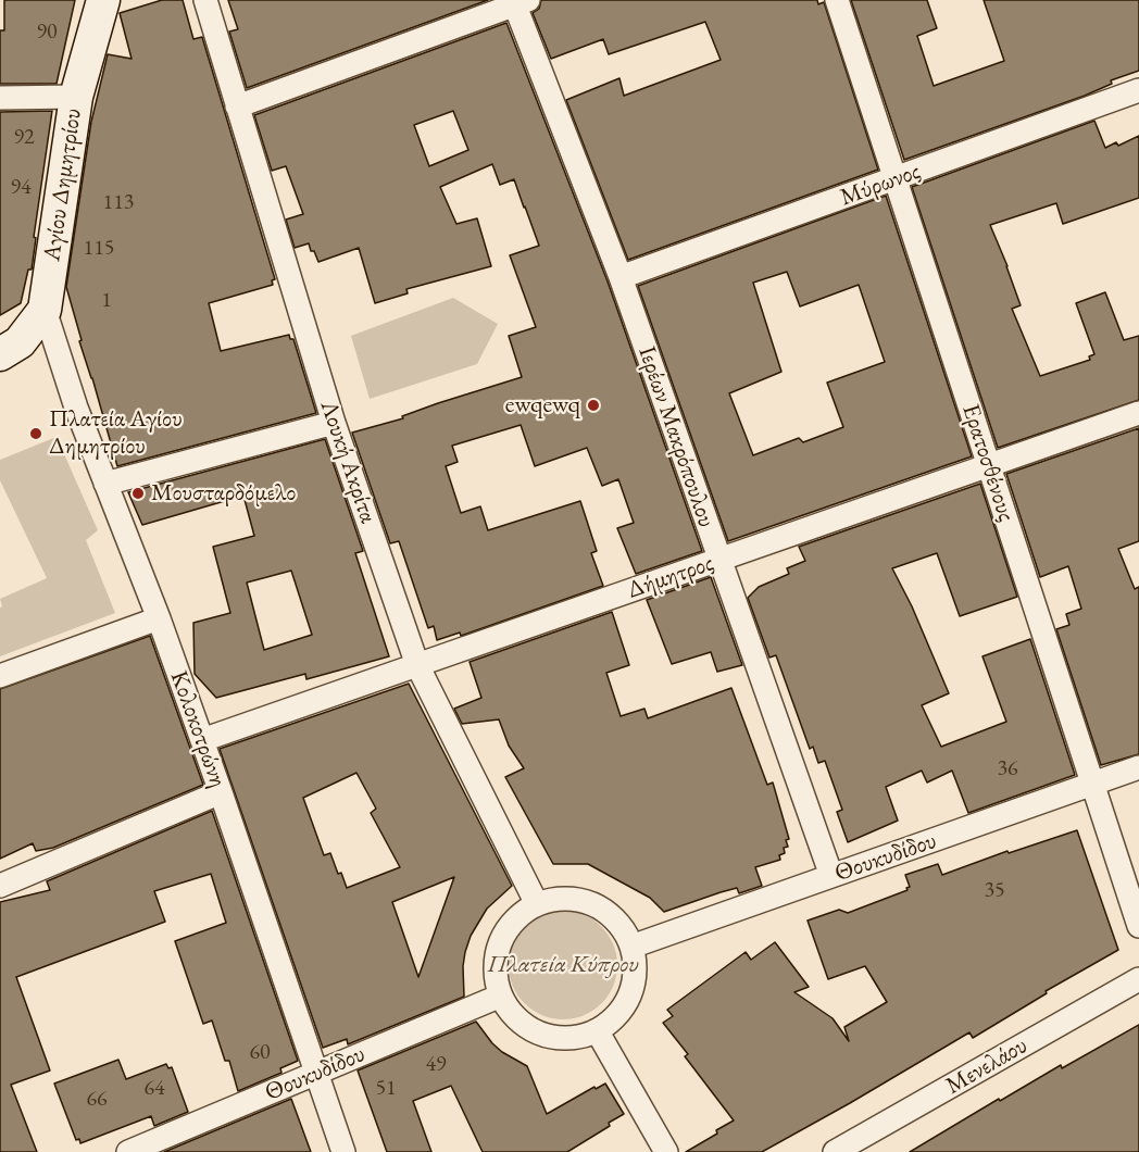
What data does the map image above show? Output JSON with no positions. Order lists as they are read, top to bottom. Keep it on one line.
{"streets":{"main road":["Αγίου Δημητρίου"],"street":["Μύρωνος","Ιερέων Μακρόπουλου","Λουκή Ακρίτα","Ερατοσθένους","Δήμητρος","Κολοκοτρώνη","Θουκυδίδου","Μενελάου"]},"crossings":[["Αγίου Δημητρίου","Κολοκοτρώνη"],["Μύρωνος","Ιερέων Μακρόπουλου"],["Μύρωνος","Ερατοσθένους"],["Ιερέων Μακρόπουλου","Δήμητρος"],["Ιερέων Μακρόπουλου","Θουκυδίδου"],["Λουκή Ακρίτα","Δήμητρος"],["Λουκή Ακρίτα","Θουκυδίδου"],["Ερατοσθένους","Δήμητρος"],["Ερατοσθένους","Θουκυδίδου"],["Δήμητρος","Κολοκοτρώνη"],["Κολοκοτρώνη","Θουκυδίδου"]],"parks":["Πλατεία Κύπρου"],"places":["ewqewq","Πλατεία Αγίου Δημητρίου","Μουσταρδόμελο"],"house_numbers":["90","92","94","113","115","1","36","35","60","49","64","51","66"]}
